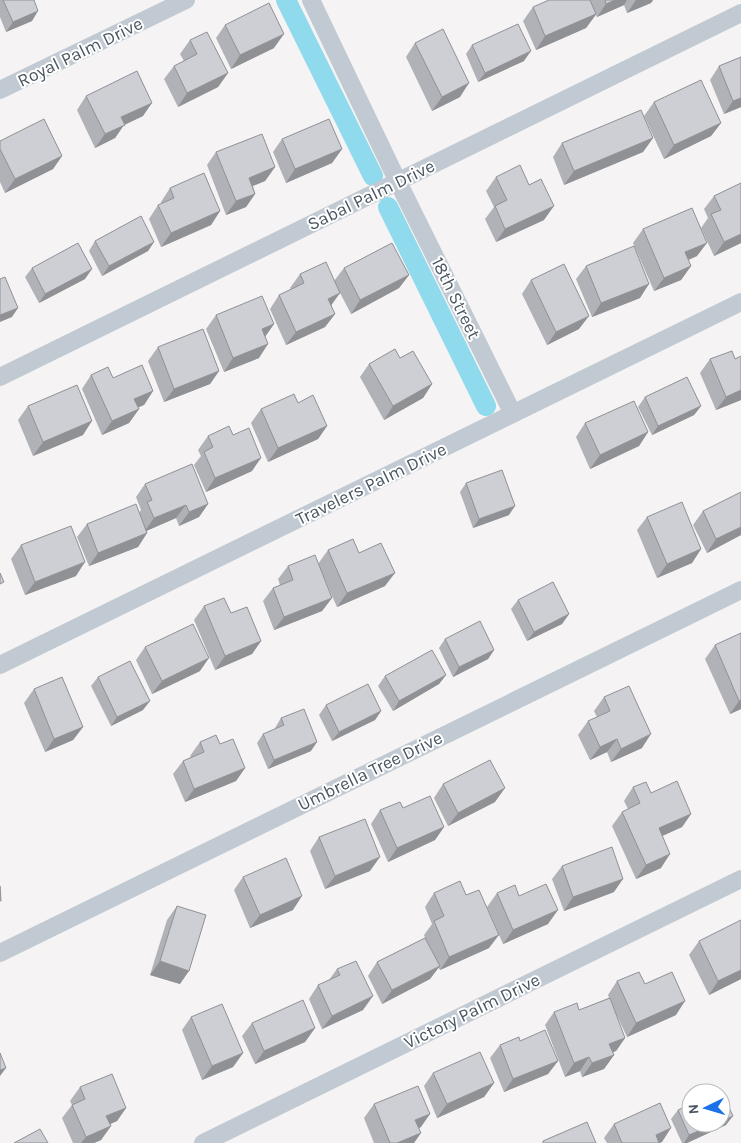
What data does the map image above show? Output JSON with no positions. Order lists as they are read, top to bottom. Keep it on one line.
{"streets":{"street":["Royal Palm Drive","Sabal Palm Drive","18th Street","Travelers Palm Drive","Umbrella Tree Drive","Victory Palm Drive"]},"crossings":[["Sabal Palm Drive","18th Street"],["18th Street","Travelers Palm Drive"]],"north":"left"}
